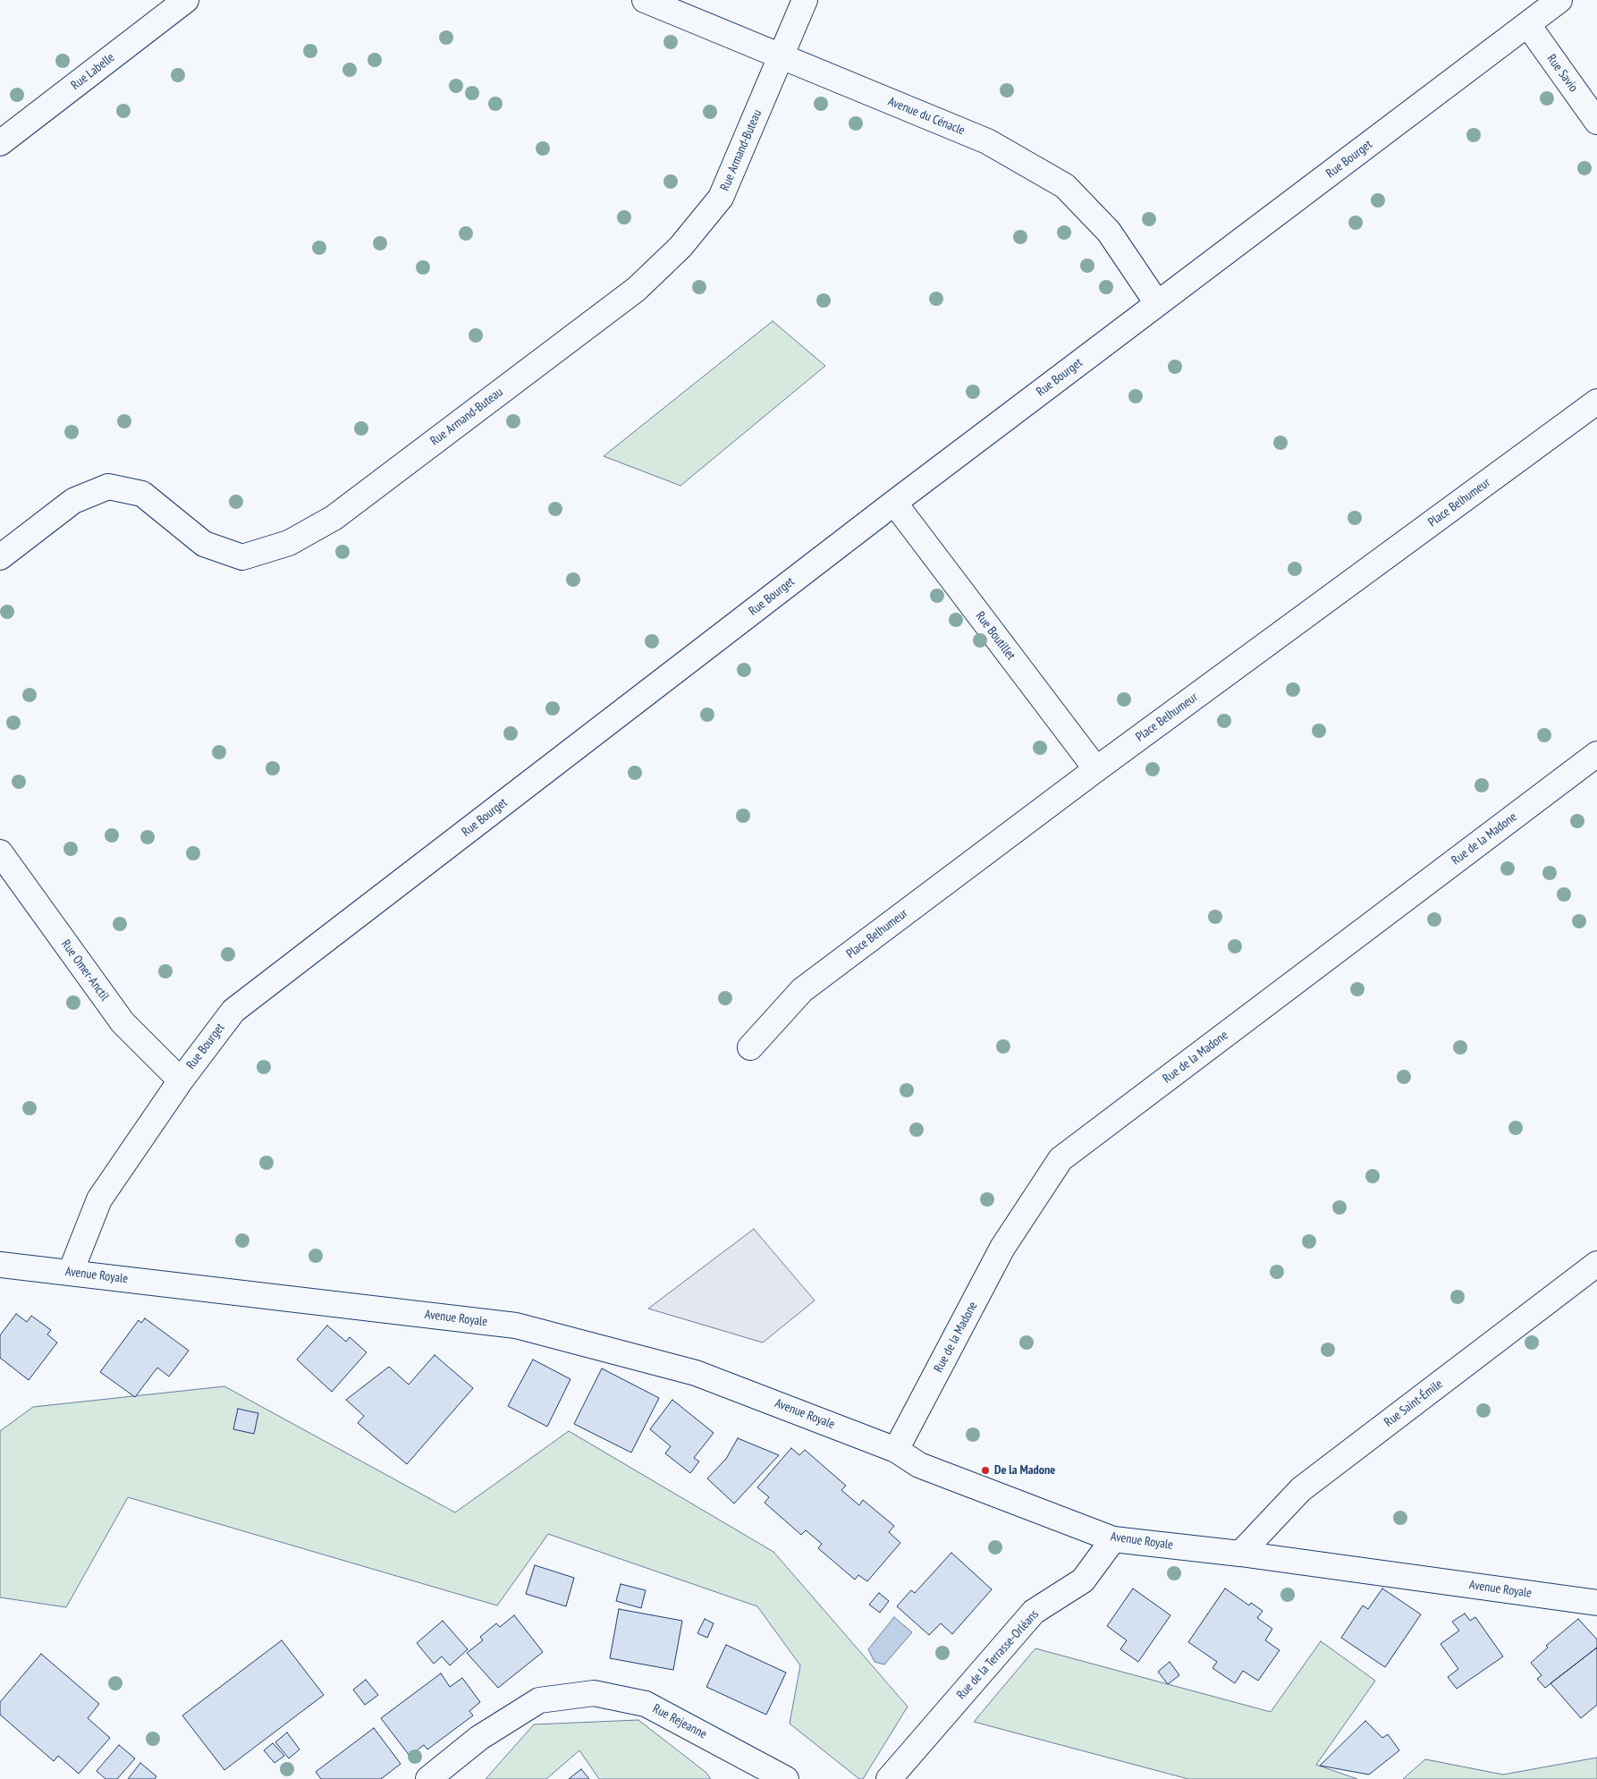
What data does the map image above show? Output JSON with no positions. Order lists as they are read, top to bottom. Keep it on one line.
{"streets":{"street":["Rue Labelle","Rue Savio","Avenue du Cénacle","Rue Armand-Buteau","Rue Bourget","Place Belhumeur","Rue Boutillet","Rue de la Madone","Rue Omer-Anctil","Avenue Royale","Rue Saint-Émile","Rue de la Terrasse-Orléans","Rue Rejeanne"]},"crossings":[["Rue Savio","Rue Bourget"],["Avenue du Cénacle","Rue Armand-Buteau"],["Avenue du Cénacle","Rue Bourget"],["Rue Bourget","Rue Boutillet"],["Rue Bourget","Rue Omer-Anctil"],["Rue Bourget","Avenue Royale"],["Place Belhumeur","Rue Boutillet"],["Rue de la Madone","Avenue Royale"],["Avenue Royale","Rue Saint-Émile"],["Avenue Royale","Rue de la Terrasse-Orléans"]],"places":["De la Madone"]}
